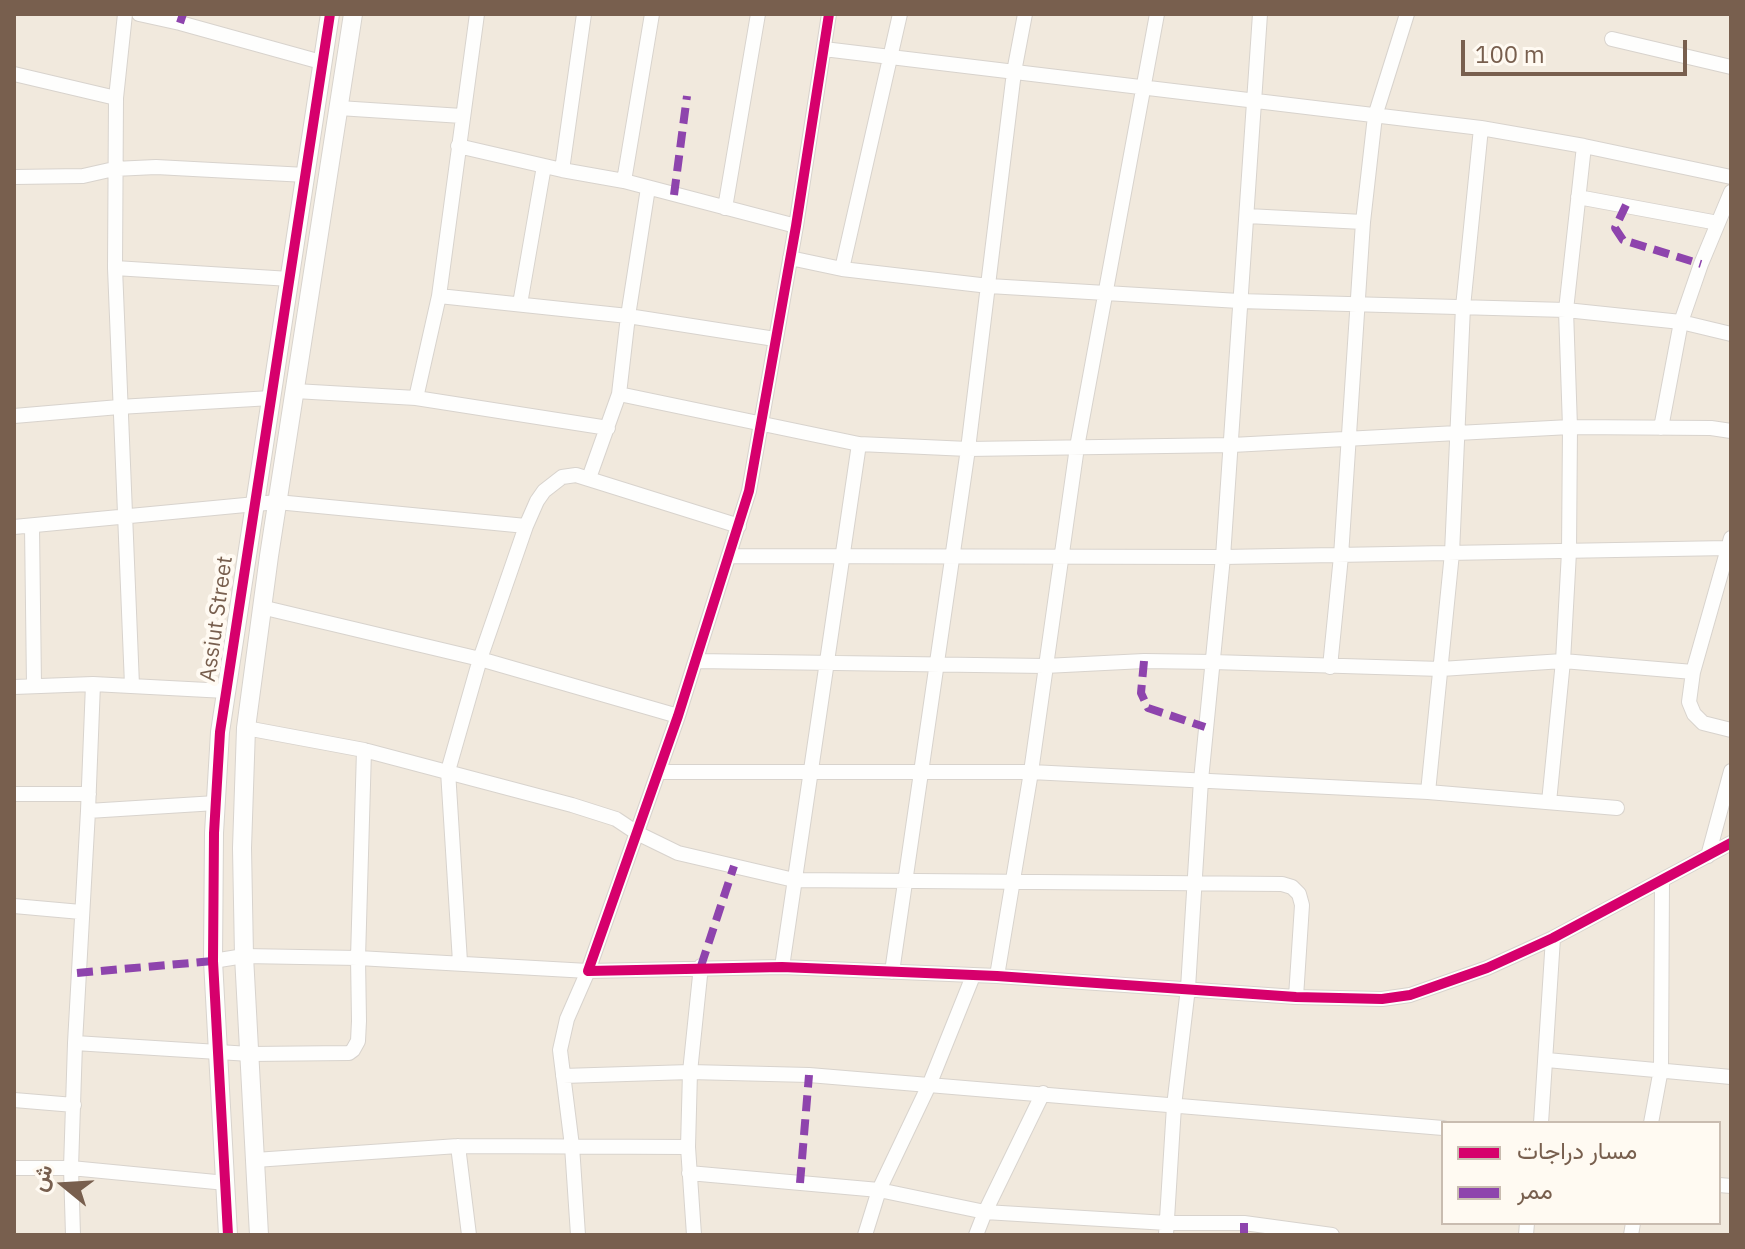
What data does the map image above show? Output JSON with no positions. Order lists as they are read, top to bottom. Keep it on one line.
{"streets":{"street":["Assiut Street"]},"legend":["مسار دراجات","ممر"],"scale_bar":"100 m","north":"left"}
